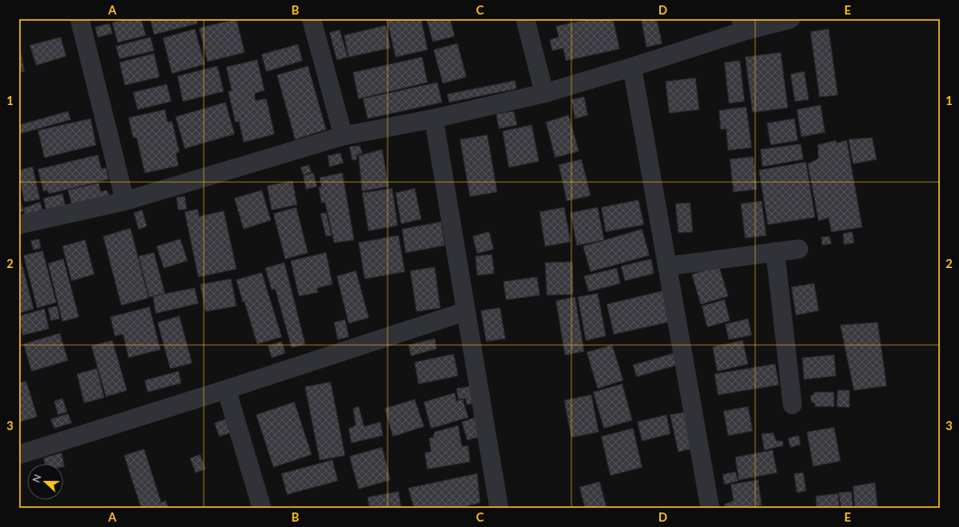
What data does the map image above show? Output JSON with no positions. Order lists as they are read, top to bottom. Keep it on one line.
{"north":"left","grid":{"columns":["A","B","C","D","E"],"rows":["1","2","3"]}}
